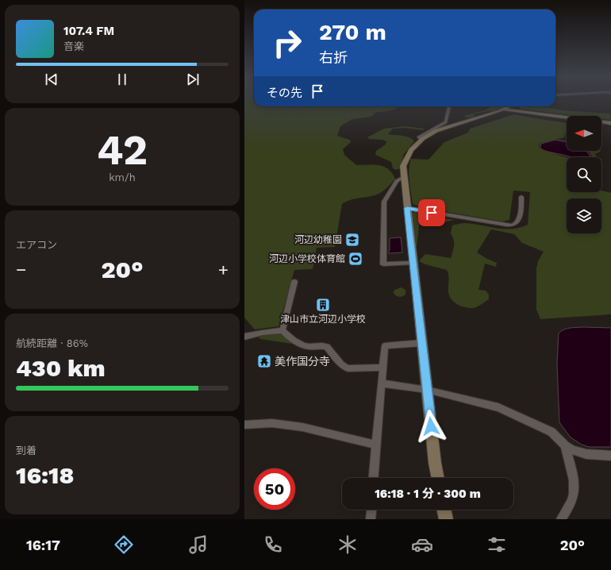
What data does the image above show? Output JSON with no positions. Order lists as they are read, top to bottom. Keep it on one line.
{"places":{"school or university":["河辺幼稚園"],"sports":["河辺小学校体育館"],"building":["津山市立河辺小学校"],"temple":["美作国分寺"]},"north":"left","page":{"turn":["270 m","右折"],"song":["107.4 FM","音楽"],"then":"その先","tile":[["42","km/h"],"エアコン",["航続距離 · 86%","430 km"],["到着","16:18"]],"heat":["−","20°","+"],"limit":"50","trip":"16:18 · 1 分 · 300 m","tabs":["16:17","20°"]}}
